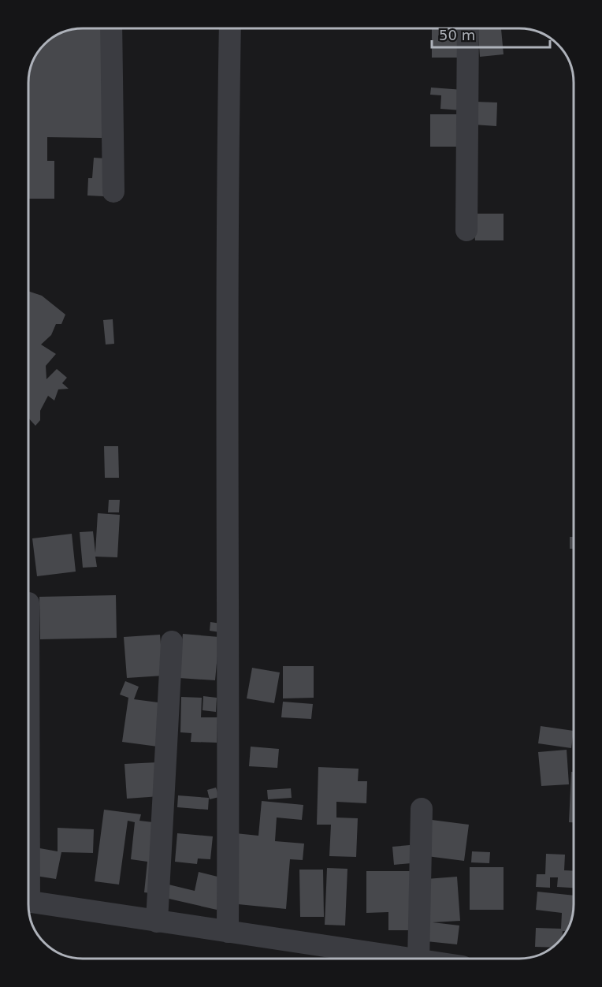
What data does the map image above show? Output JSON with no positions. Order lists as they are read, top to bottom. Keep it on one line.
{"scale_bar":"50 m"}
